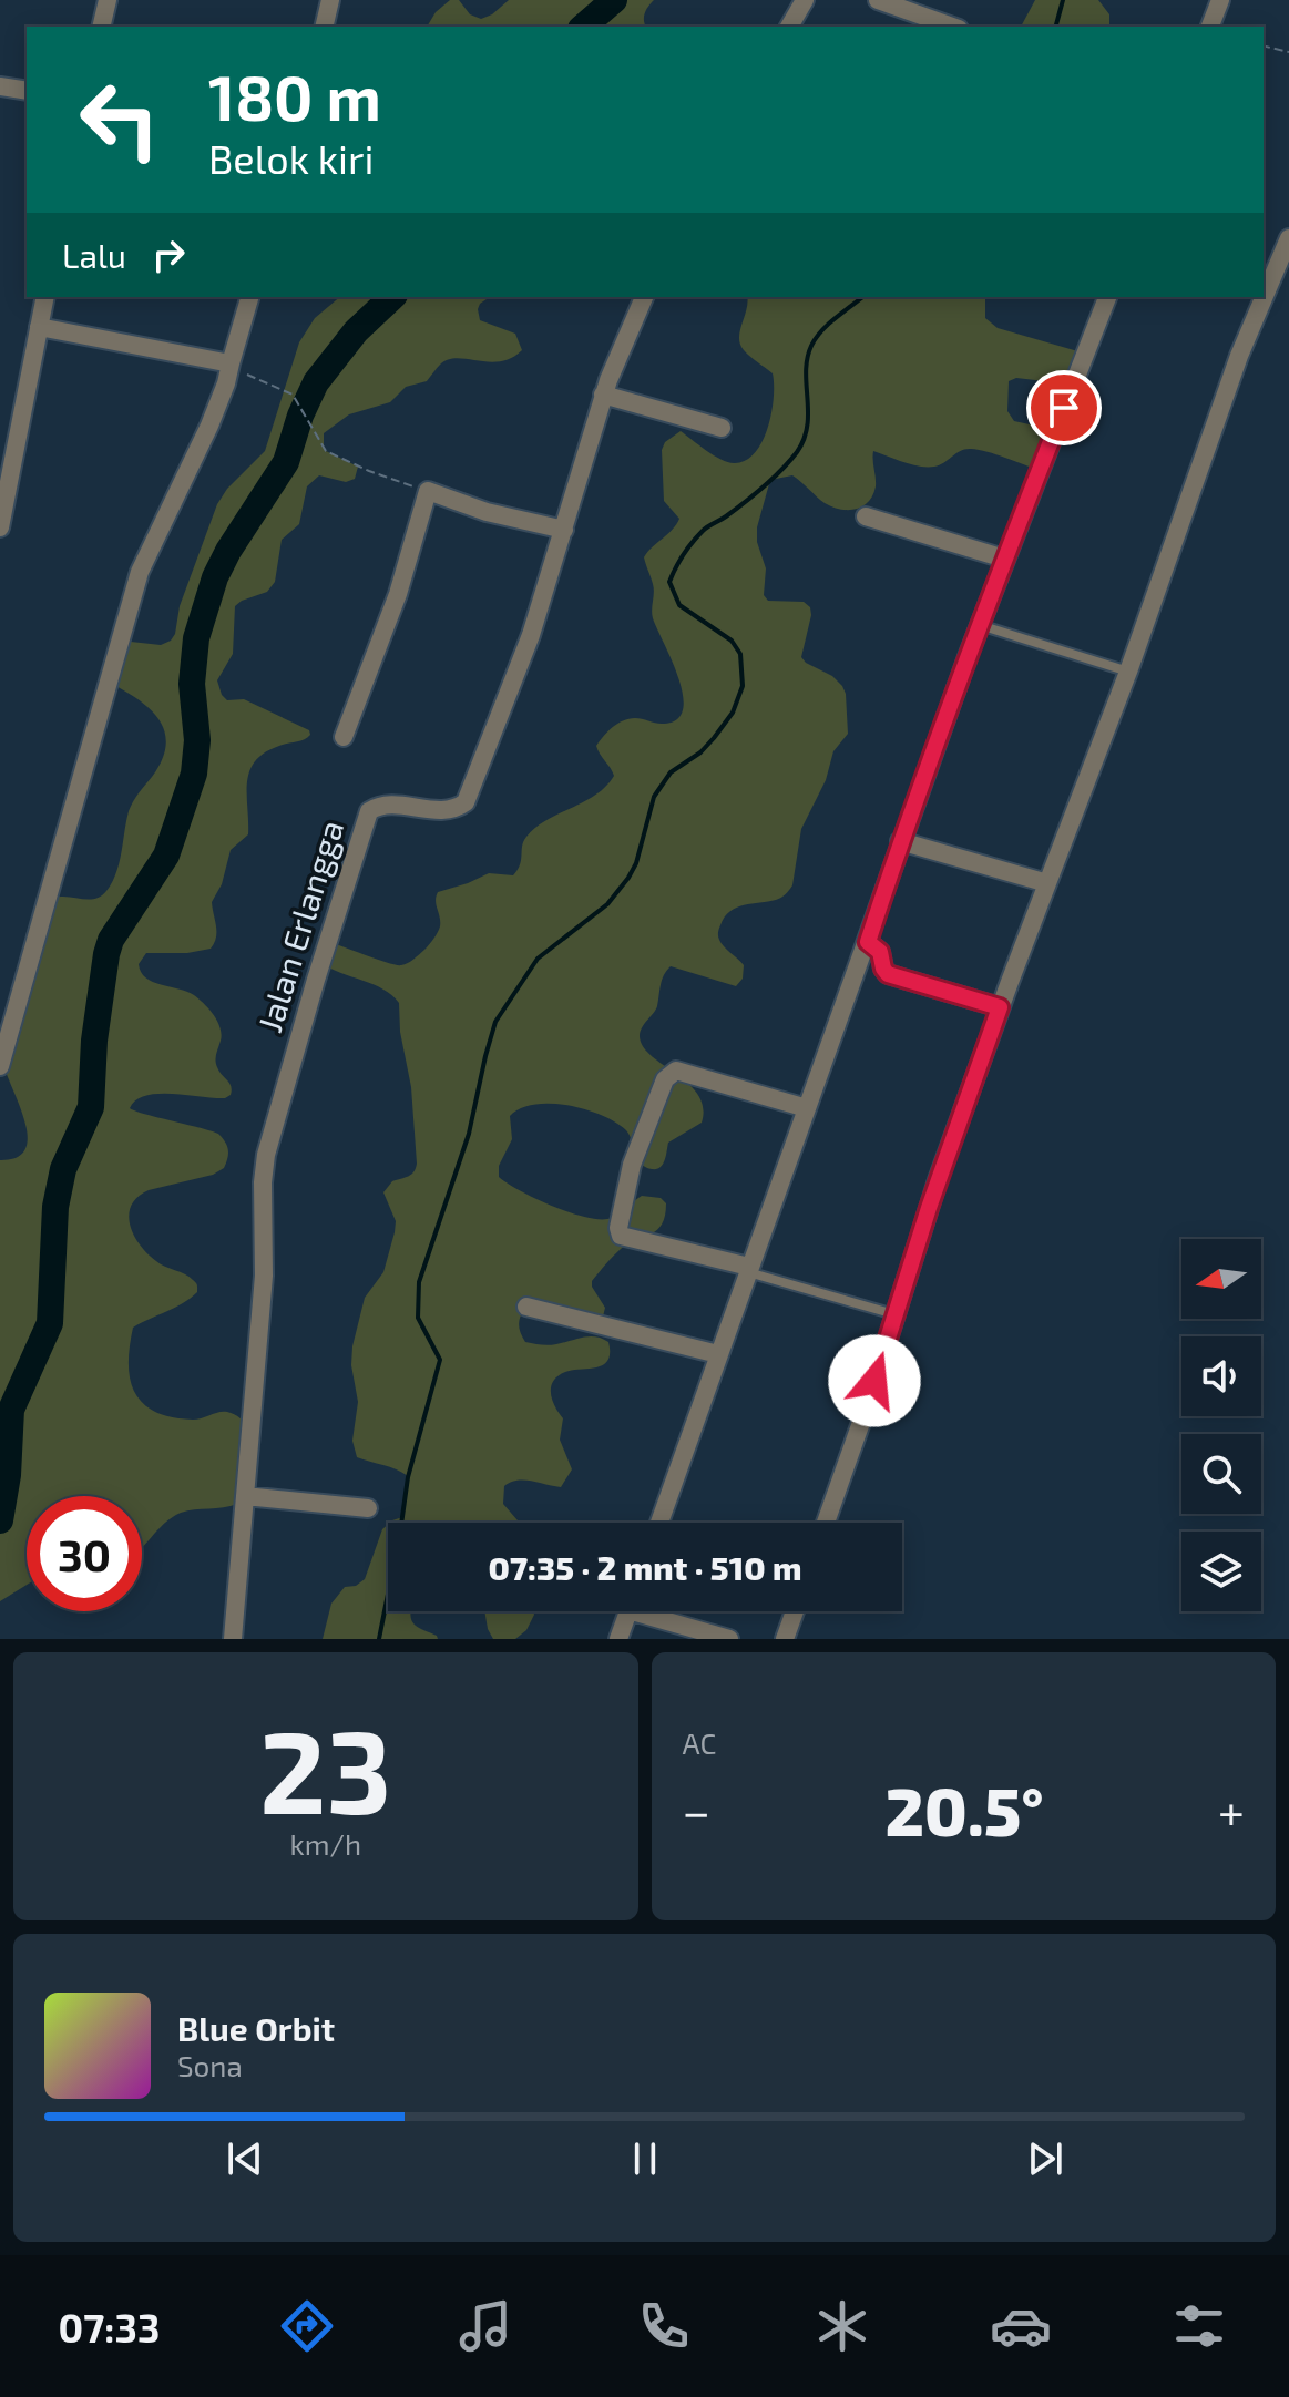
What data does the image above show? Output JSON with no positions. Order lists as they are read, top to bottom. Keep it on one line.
{"streets":{"street":["Jalan Erlangga"]},"north":"left","page":{"turn":["180 m","Belok kiri"],"then":"Lalu","limit":"30","trip":"07:35 · 2 mnt · 510 m","tile":[["23","km/h"],"AC"],"heat":["−","20.5°","+"],"song":["Blue Orbit","Sona"],"tabs":"07:33"}}
